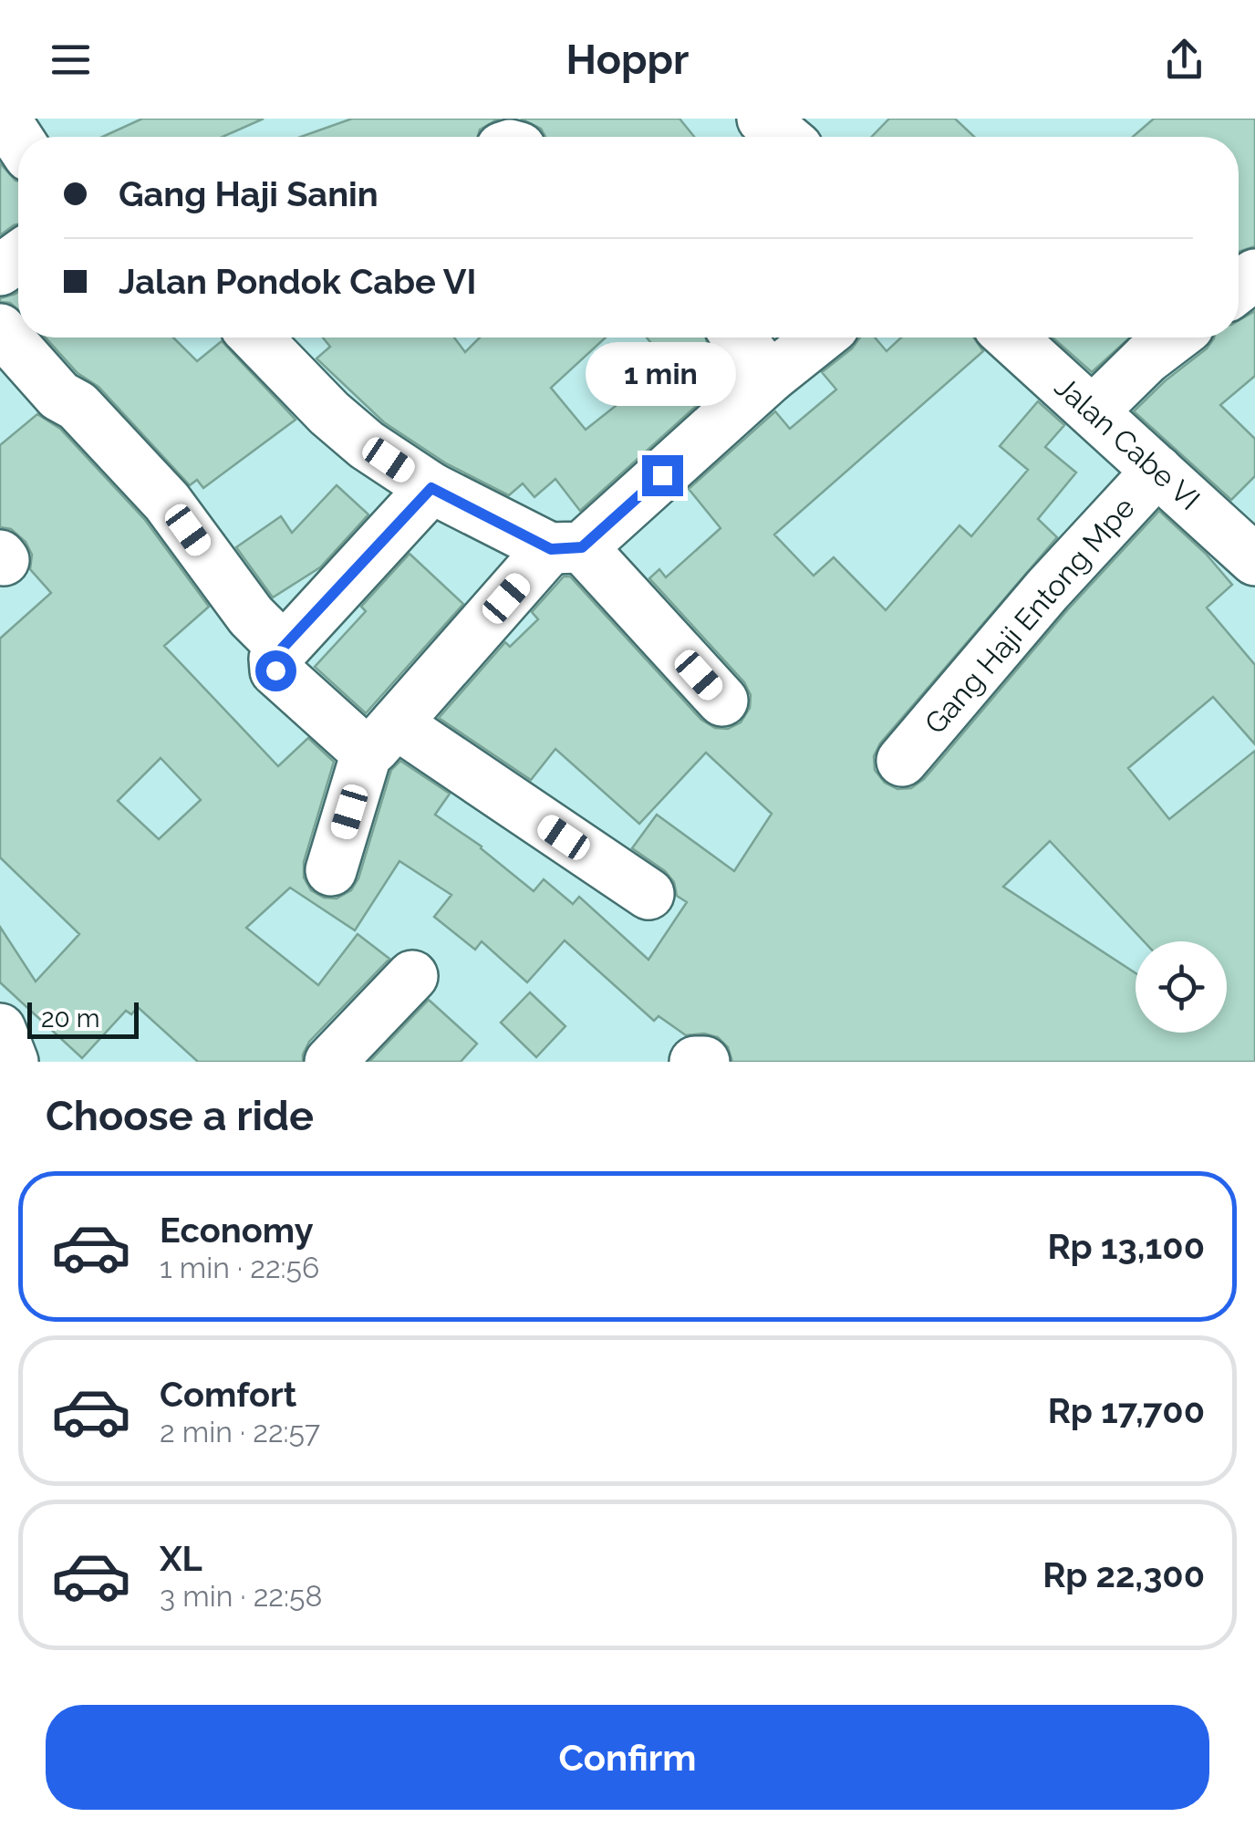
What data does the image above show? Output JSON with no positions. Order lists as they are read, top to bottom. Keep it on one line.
{"streets":{"street":["Jalan Cabe VI","Gang Haji Entong Mpe"]},"crossings":[["Jalan Cabe VI","Gang Haji Entong Mpe"]],"scale_bar":"20 m","page":{"header":"Hoppr","banner":["Gang Haji Sanin","Jalan Pondok Cabe VI"],"bubble":"1 min","scale":"20 m","heading":"Choose a ride","list":[{"name":"Economy","note":"1 min · 22:56","value":"Rp 13,100"},{"name":"Comfort","note":"2 min · 22:57","value":"Rp 17,700"},{"name":"XL","note":"3 min · 22:58","value":"Rp 22,300"}],"buttons":"Confirm"}}
